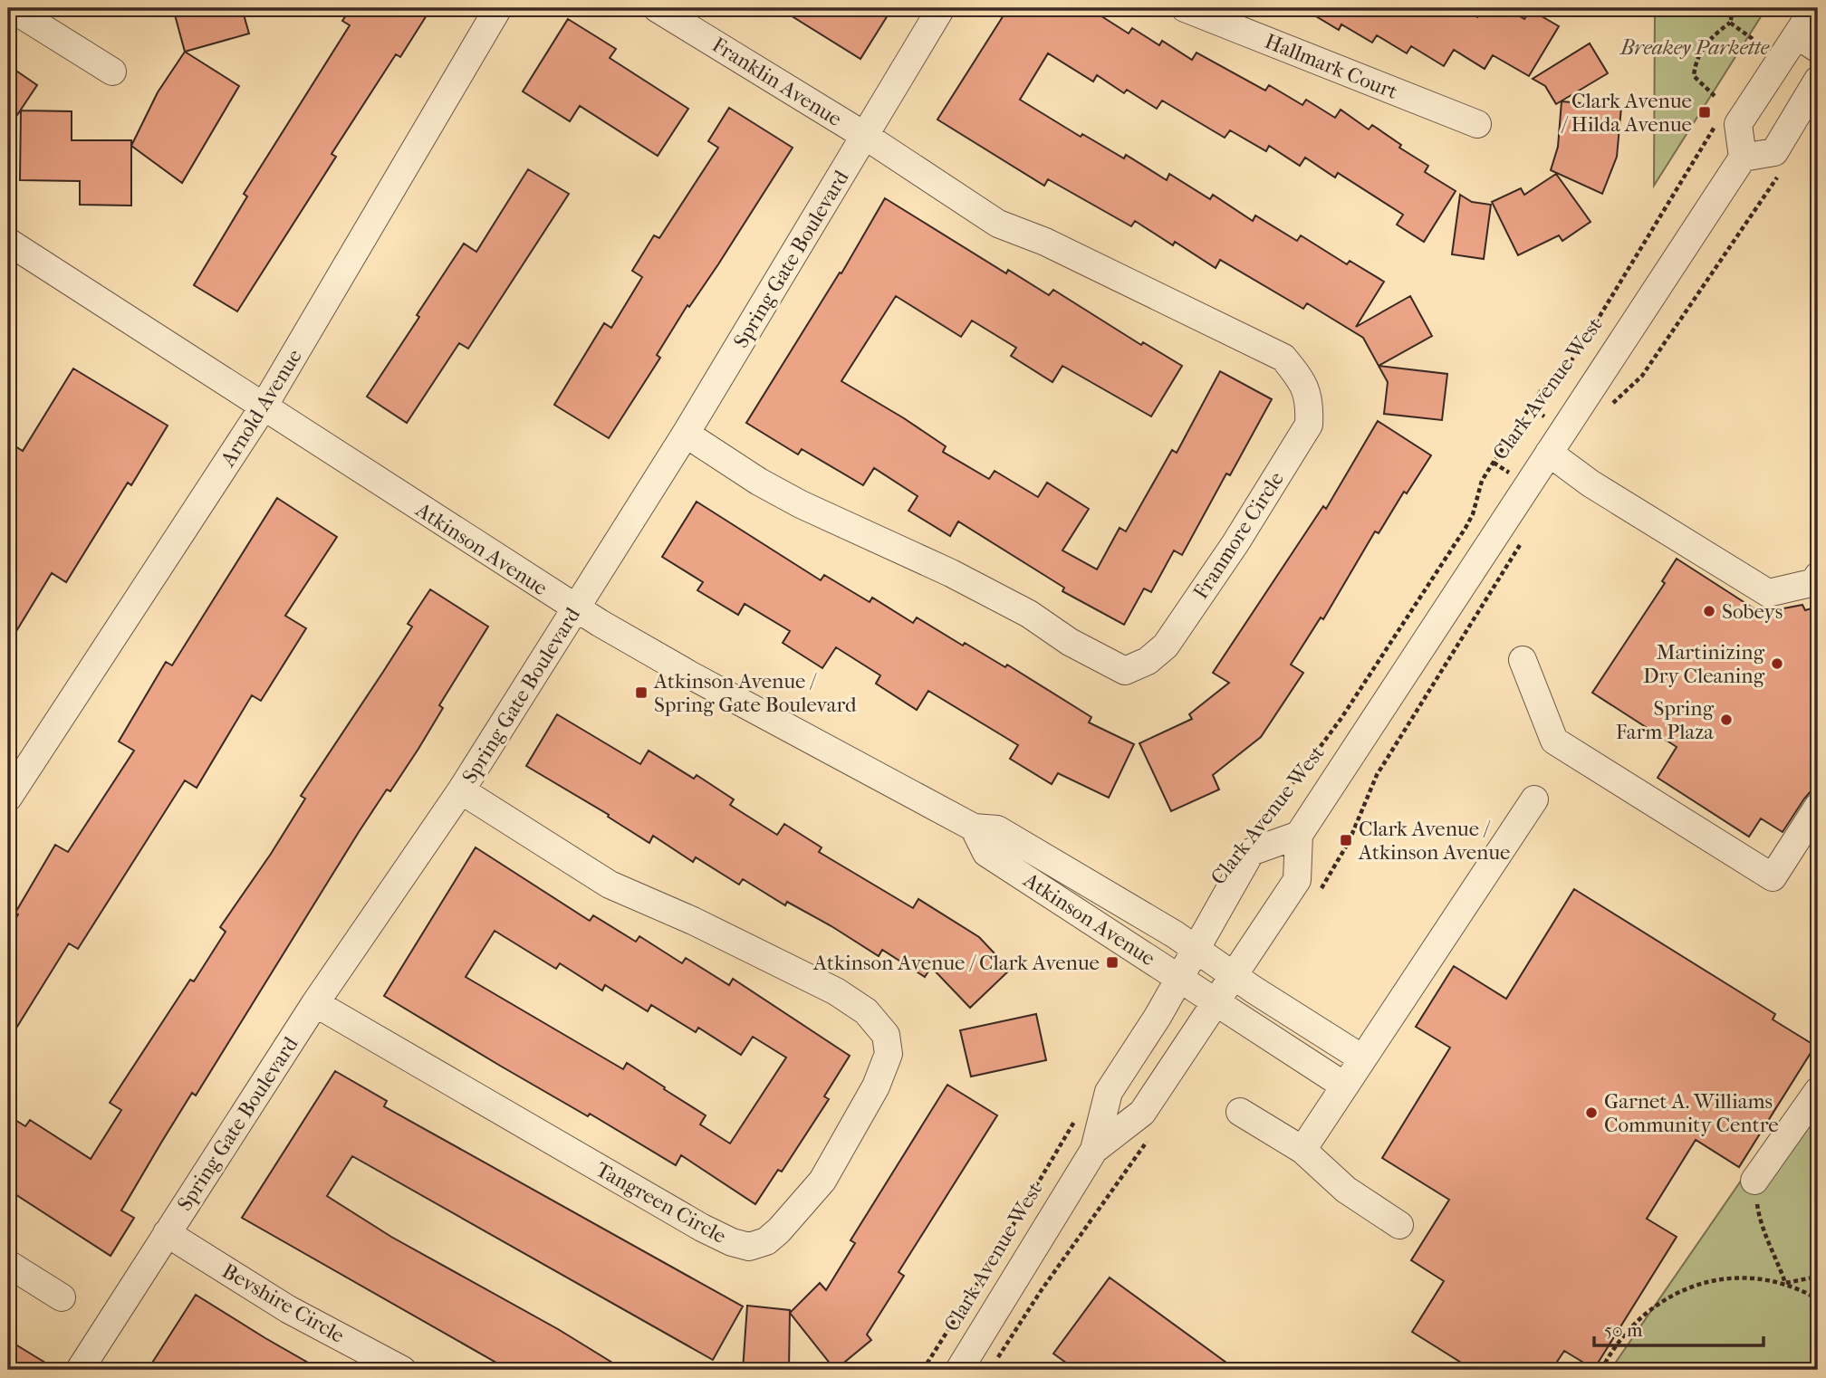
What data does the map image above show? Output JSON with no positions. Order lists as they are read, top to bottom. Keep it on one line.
{"streets":{"street":["Hallmark Court","Franklin Avenue","Spring Gate Boulevard","Clark Avenue West","Arnold Avenue","Franmore Circle","Atkinson Avenue","Tangreen Circle","Bevshire Circle"]},"crossings":[["Franklin Avenue","Spring Gate Boulevard"],["Franklin Avenue","Franmore Circle"],["Spring Gate Boulevard","Franmore Circle"],["Spring Gate Boulevard","Atkinson Avenue"],["Spring Gate Boulevard","Tangreen Circle"],["Spring Gate Boulevard","Bevshire Circle"],["Clark Avenue West","Atkinson Avenue"],["Arnold Avenue","Atkinson Avenue"]],"parks":["Breakey Parkette"],"places":{"transit":["Clark Avenue / Hilda Avenue","Atkinson Avenue / Spring Gate Boulevard","Clark Avenue / Atkinson Avenue","Atkinson Avenue / Clark Avenue"],"other":["Sobeys","Martinizing Dry Cleaning","Spring Farm Plaza","Garnet A. Williams Community Centre"]},"scale_bar":"50 m"}
